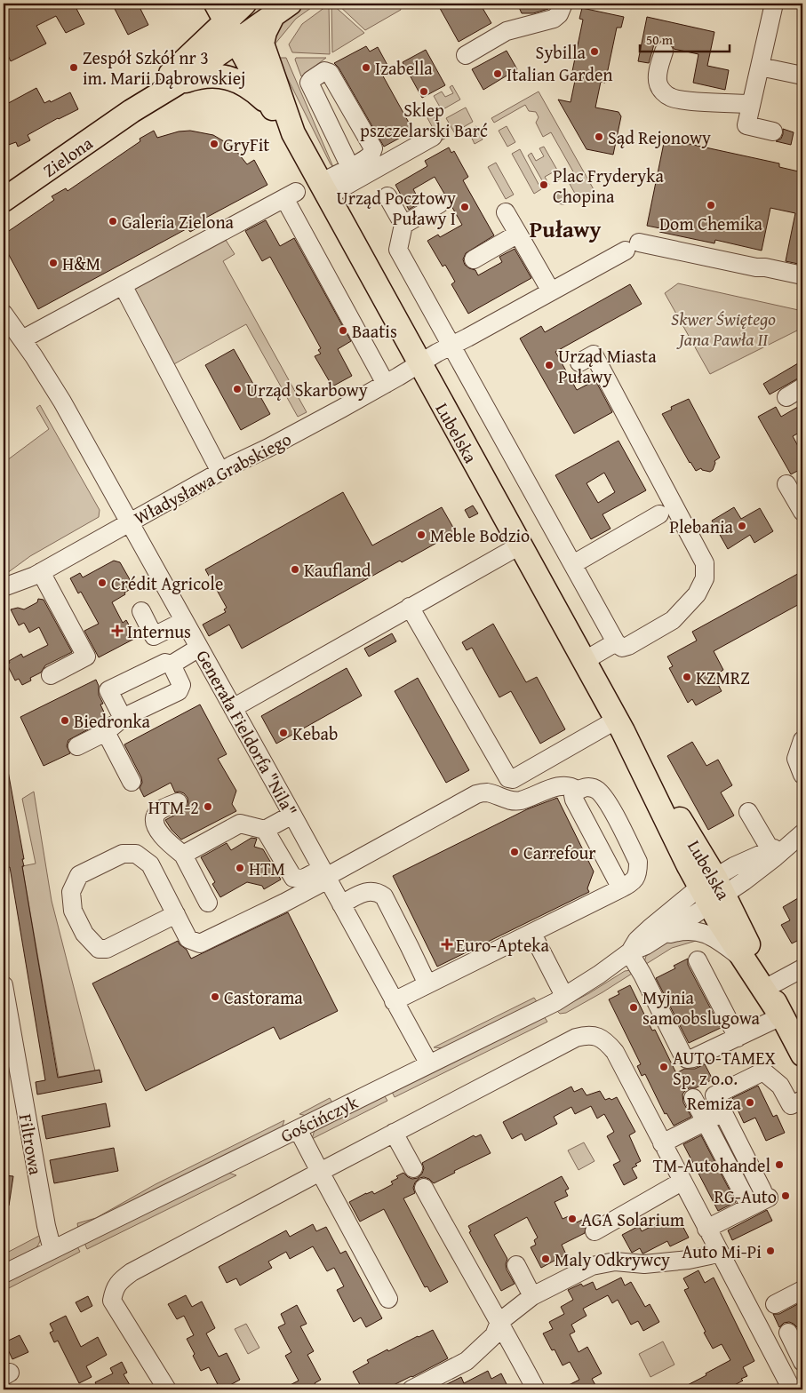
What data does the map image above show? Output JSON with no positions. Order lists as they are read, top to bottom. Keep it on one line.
{"streets":{"main road":["Zielona","Lubelska"],"street":["Władysława Grabskiego","Generała Fieldorfa \"Nila\"","Gościńczyk","Filtrowa"]},"crossings":[["Zielona","Lubelska"],["Lubelska","Władysława Grabskiego"],["Lubelska","Gościńczyk"],["Władysława Grabskiego","Generała Fieldorfa \"Nila\""],["Generała Fieldorfa \"Nila\"","Gościńczyk"],["Gościńczyk","Filtrowa"]],"districts":["Puławy"],"parks":["Skwer Świętego Jana Pawła II"],"places":{"other":["Sybilla","Zespół Szkół nr 3 im. Marii Dąbrowskiej","Izabella","Italian Garden","Sklep pszczelarski Barć","Sąd Rejonowy","GryFit","Plac Fryderyka Chopina","Dom Chemika","Urząd Pocztowy Puławy I","Galeria Zielona","H&M","Baatis","Urząd Miasta Puławy","Urząd Skarbowy","Plebania","Meble Bodzio","Kaufland","Crédit Agricole","KZMRZ","Biedronka","Kebab","HTM-2","Carrefour","HTM","Castorama","Myjnia samoobslugowa","AUTO-TAMEX Sp. z o.o.","Remiza","TM-Autohandel","RG-Auto","AGA Solarium","Auto Mi-Pi","Maly Odkrywcy"],"health":["Internus","Euro-Apteka"]},"scale_bar":"50 m"}
